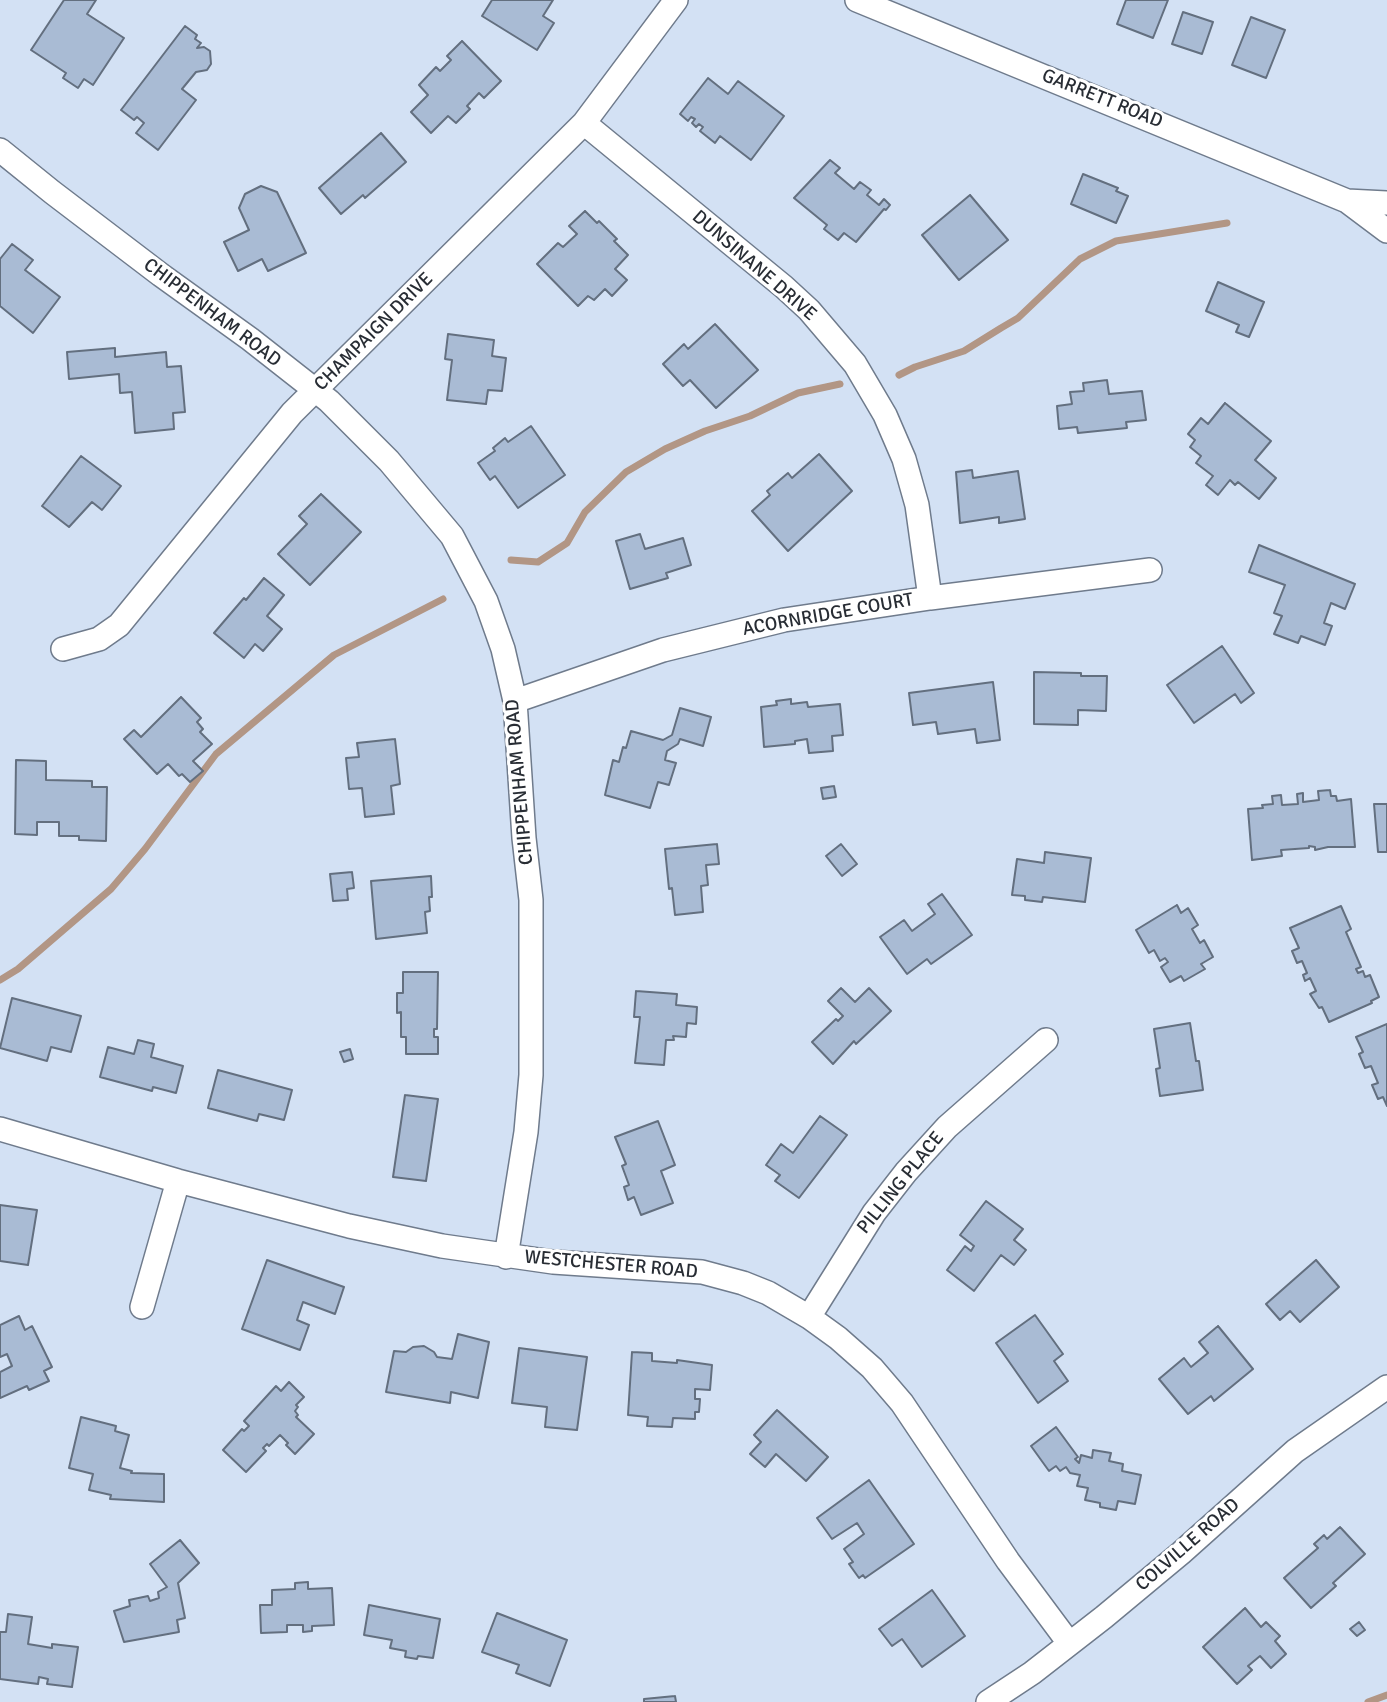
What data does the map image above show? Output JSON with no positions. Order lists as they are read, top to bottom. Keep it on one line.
{"streets":{"street":["GARRETT ROAD","DUNSINANE DRIVE","CHIPPENHAM ROAD","CHAMPAIGN DRIVE","ACORNRIDGE COURT","PILLING PLACE","WESTCHESTER ROAD","COLVILLE ROAD"]},"crossings":[["DUNSINANE DRIVE","CHAMPAIGN DRIVE"],["DUNSINANE DRIVE","ACORNRIDGE COURT"],["CHIPPENHAM ROAD","CHAMPAIGN DRIVE"],["CHIPPENHAM ROAD","ACORNRIDGE COURT"],["CHIPPENHAM ROAD","WESTCHESTER ROAD"],["PILLING PLACE","WESTCHESTER ROAD"],["WESTCHESTER ROAD","COLVILLE ROAD"]]}
